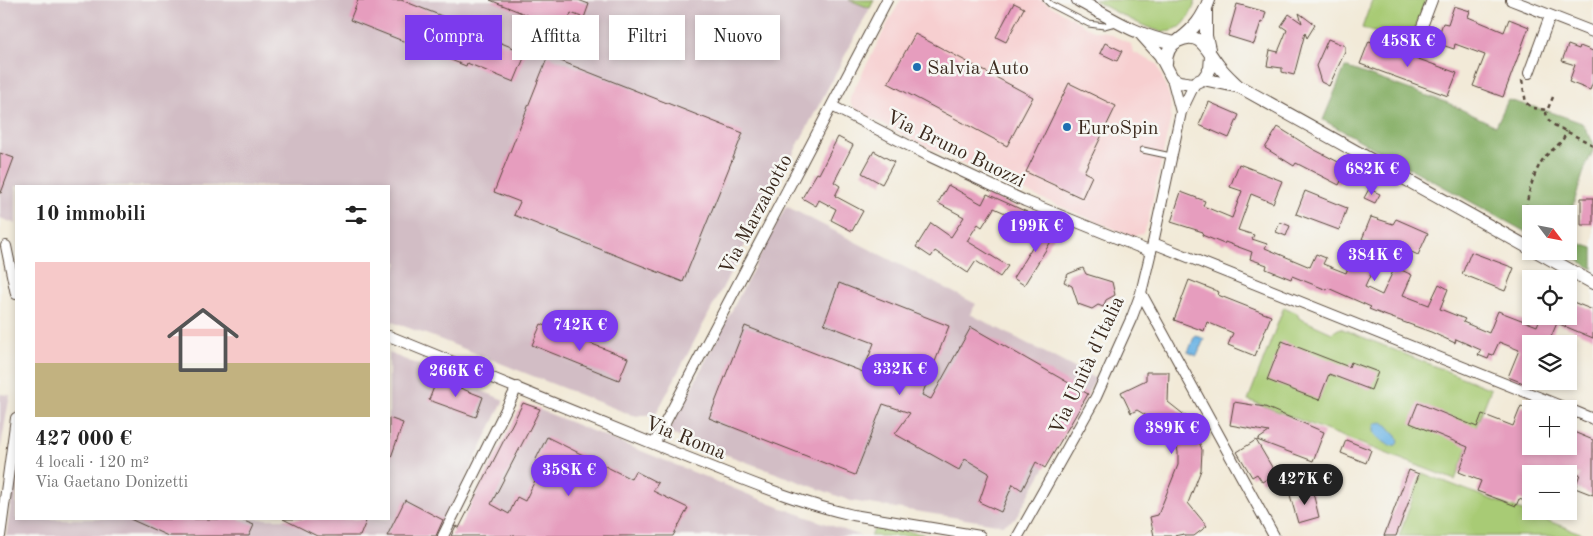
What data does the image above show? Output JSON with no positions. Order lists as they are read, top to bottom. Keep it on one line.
{"streets":{"street":["Via Bruno Buozzi","Via Marzabotto","Via Unità d'Italia","Via Roma"]},"crossings":[["Via Bruno Buozzi","Via Marzabotto"],["Via Bruno Buozzi","Via Unità d'Italia"],["Via Marzabotto","Via Roma"]],"places":["Salvia Auto","EuroSpin"],"north":"bottom right","page":{"chip":["Compra","Affitta","Filtri","Nuovo"],"price":["458K €","682K €","199K €","384K €","742K €","332K €","266K €","389K €","358K €","427K €"],"heading":"10 immobili","map_buttons":["+","−"],"list":[{"name":"427 000 €","note":"4 locali · 120 m² · Via Gaetano Donizetti"}]}}
